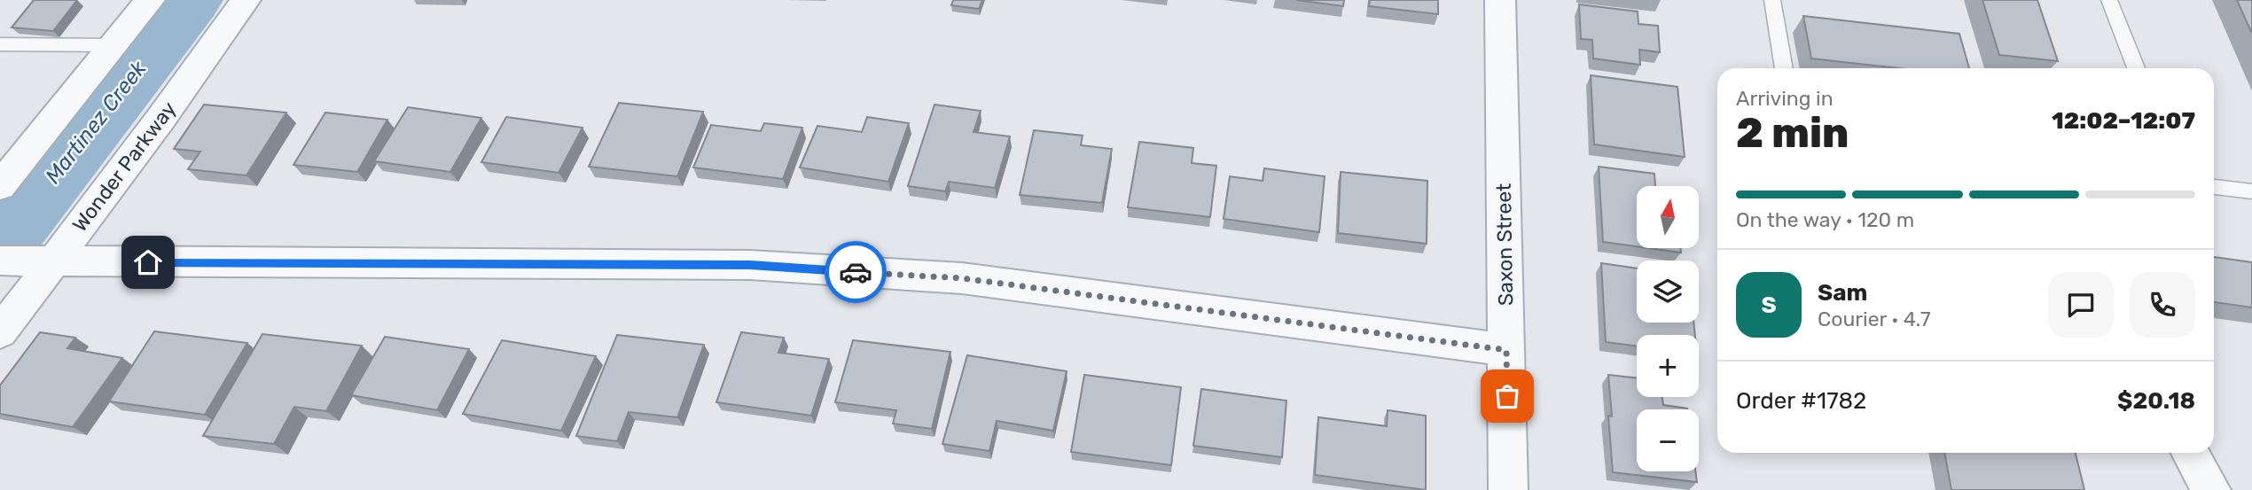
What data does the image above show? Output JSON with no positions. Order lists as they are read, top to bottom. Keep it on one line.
{"streets":{"street":["Wonder Parkway","Saxon Street"]},"water":["Martinez Creek"],"north":"top","page":{"heading":["2 min","Arriving in","12:02–12:07"],"panel":["Sam","Courier · 4.7","Order #1782","$20.18"],"bar":"On the way · 120 m","map_buttons":["+","−"],"round":"S"}}
